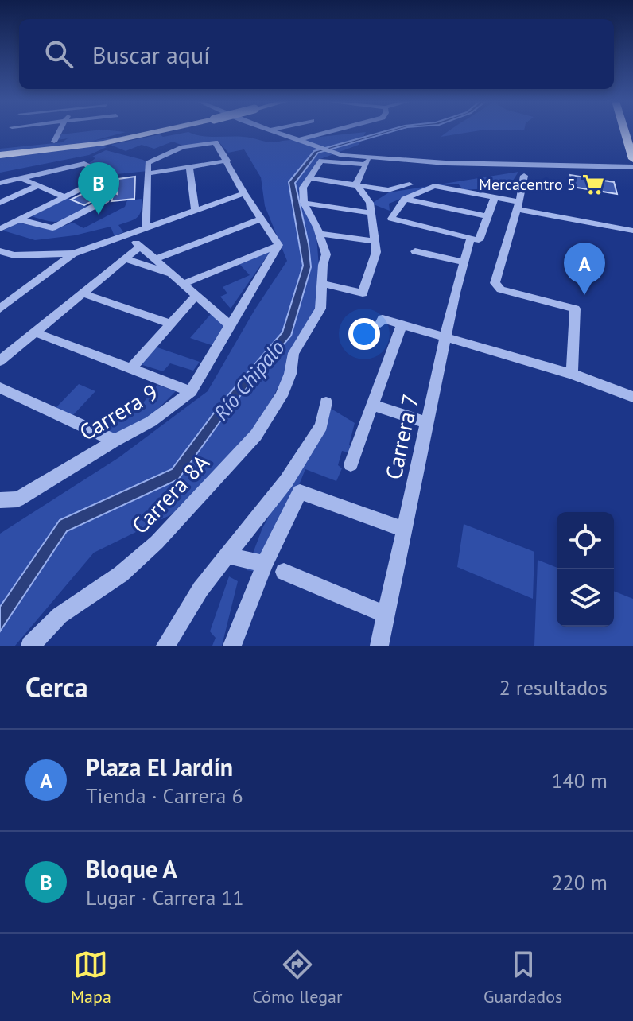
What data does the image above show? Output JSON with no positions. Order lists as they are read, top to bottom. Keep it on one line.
{"streets":{"street":["Carrera 9","Carrera 7","Carrera 8A"]},"water":["Río Chipalo"],"places":{"supermarket":["Mercacentro 5"]},"page":{"search":"Buscar aquí","pins":["B","A"],"heading":["Cerca","2 resultados"],"list":[{"mark":"A","name":"Plaza El Jardín","note":"Tienda · Carrera 6","value":"140 m"},{"mark":"B","name":"Bloque A","note":"Lugar · Carrera 11","value":"220 m"}],"nav":["Mapa","Cómo llegar","Guardados"]}}
